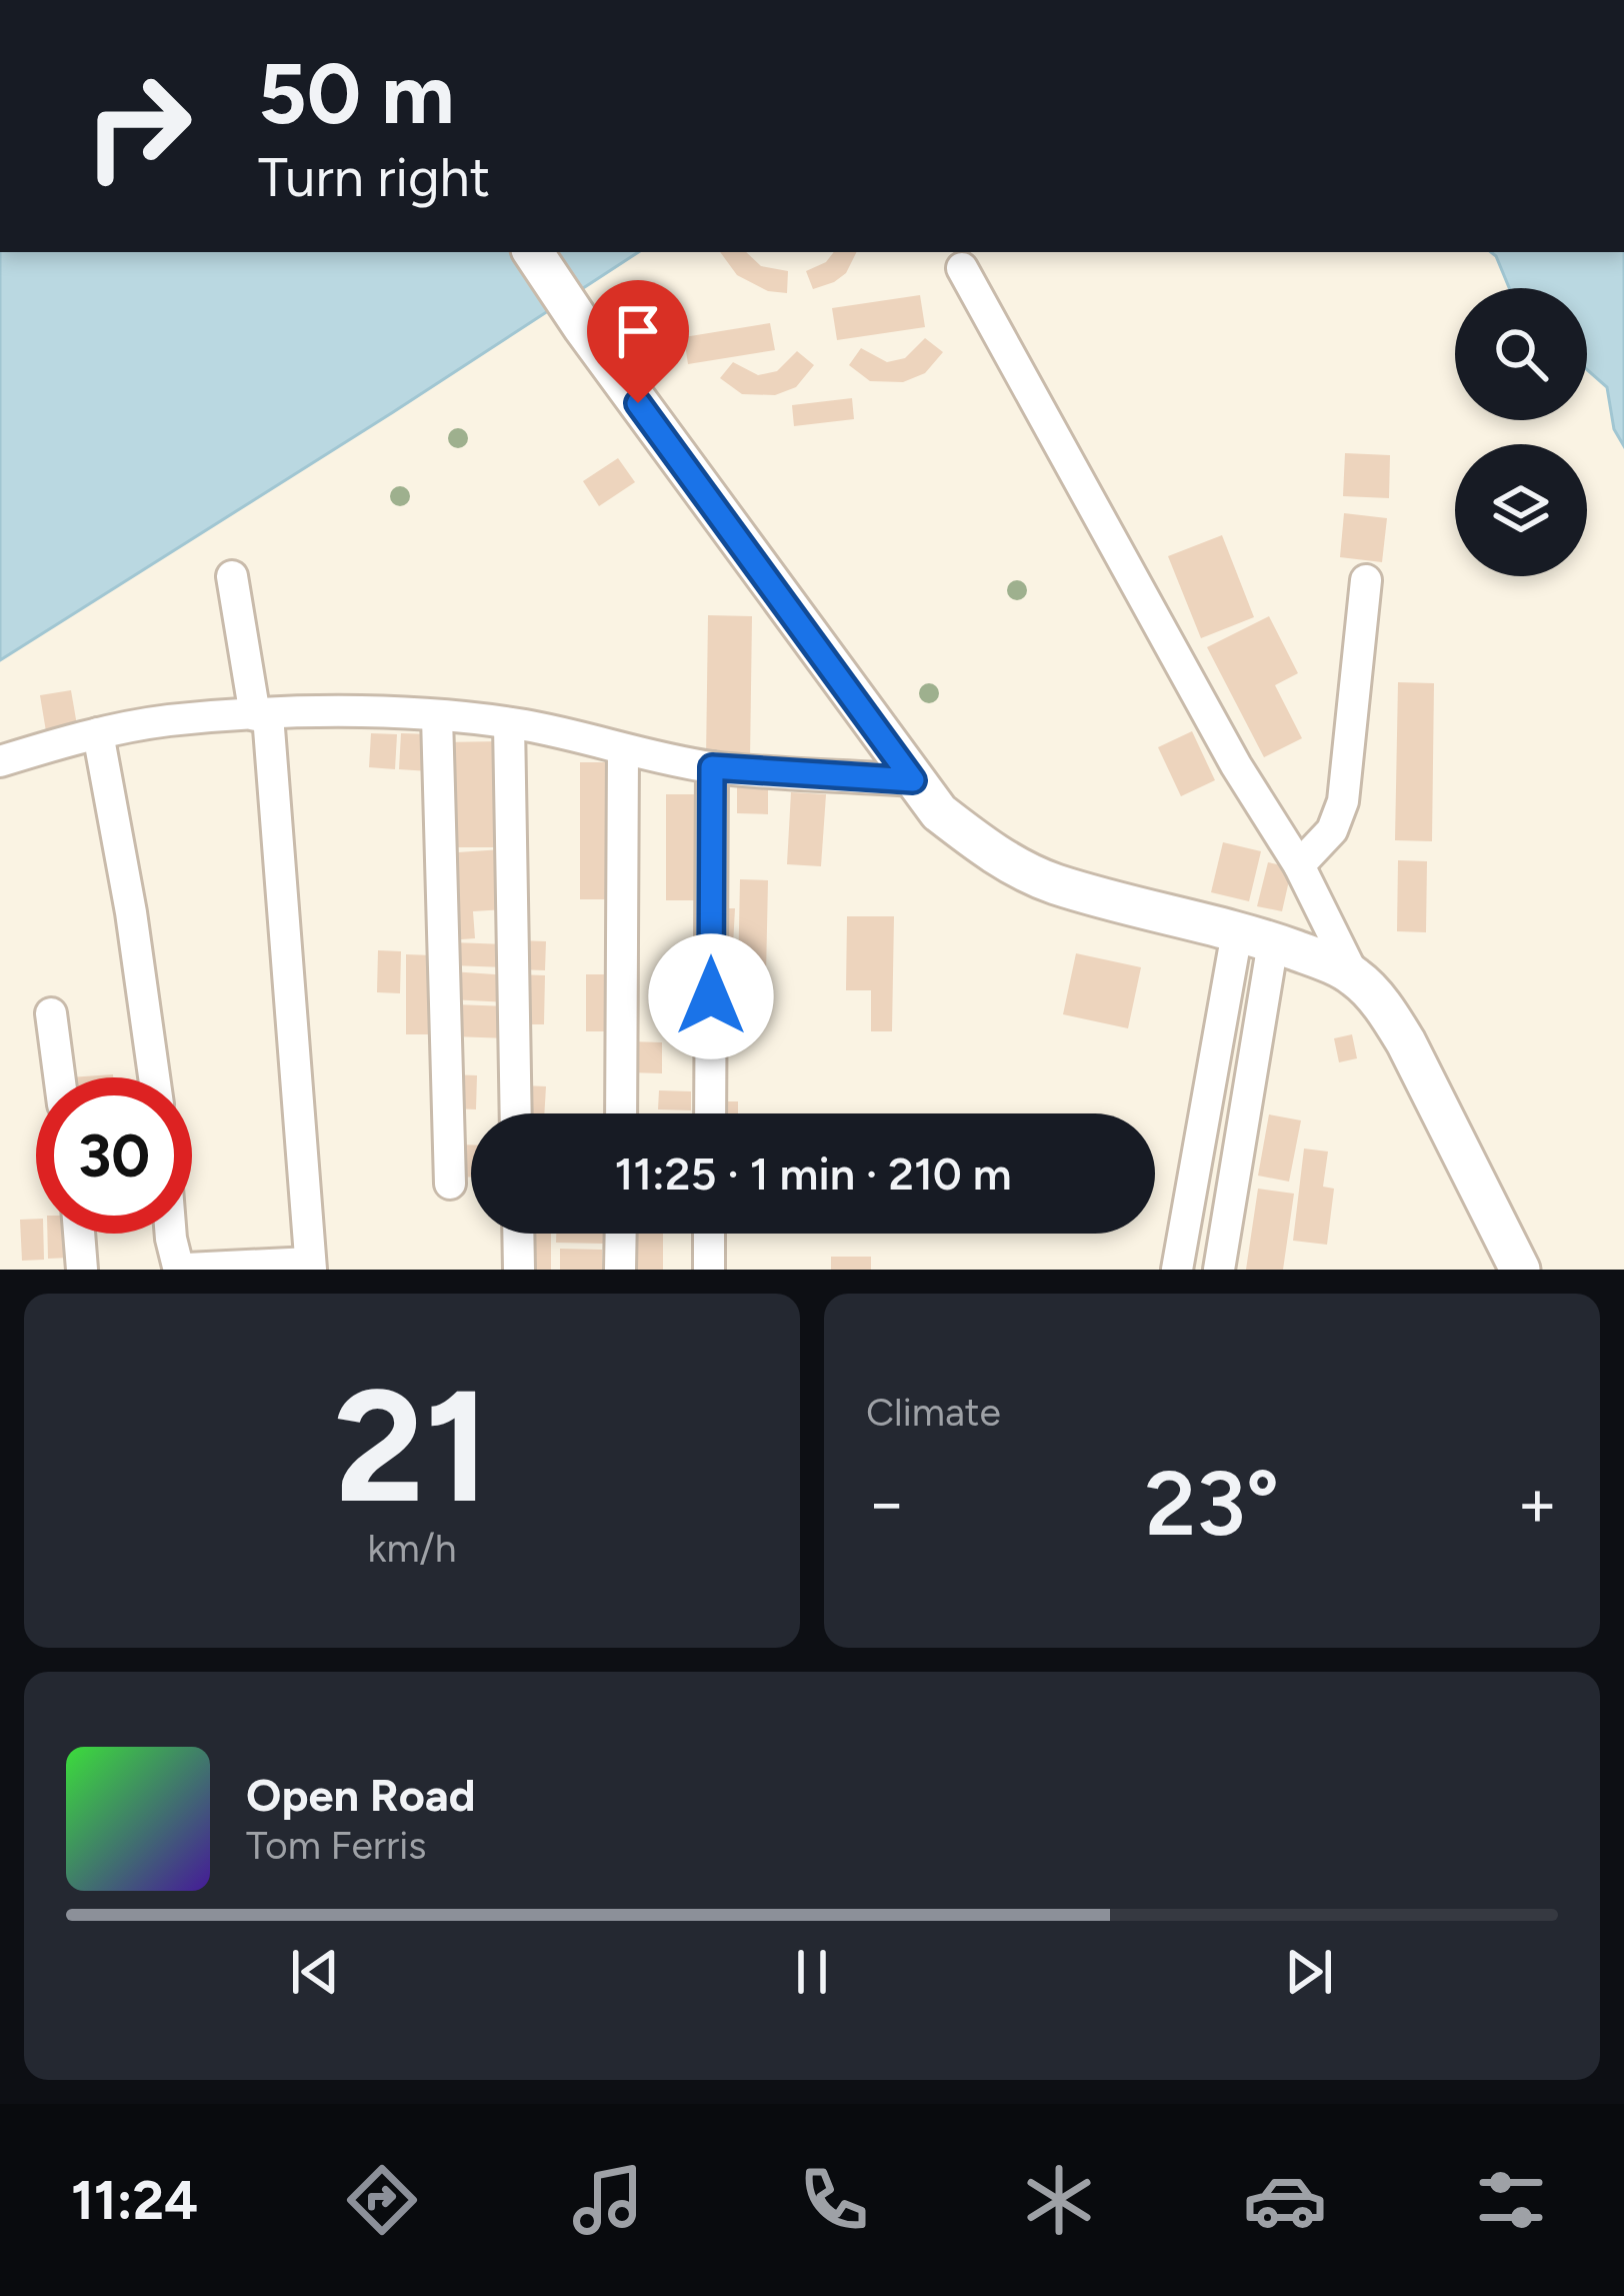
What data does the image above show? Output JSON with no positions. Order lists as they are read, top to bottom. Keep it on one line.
{"page":{"turn":["50 m","Turn right"],"limit":"30","trip":"11:25 · 1 min · 210 m","tile":[["21","km/h"],"Climate"],"heat":["−","23°","+"],"song":["Open Road","Tom Ferris"],"tabs":"11:24"}}
